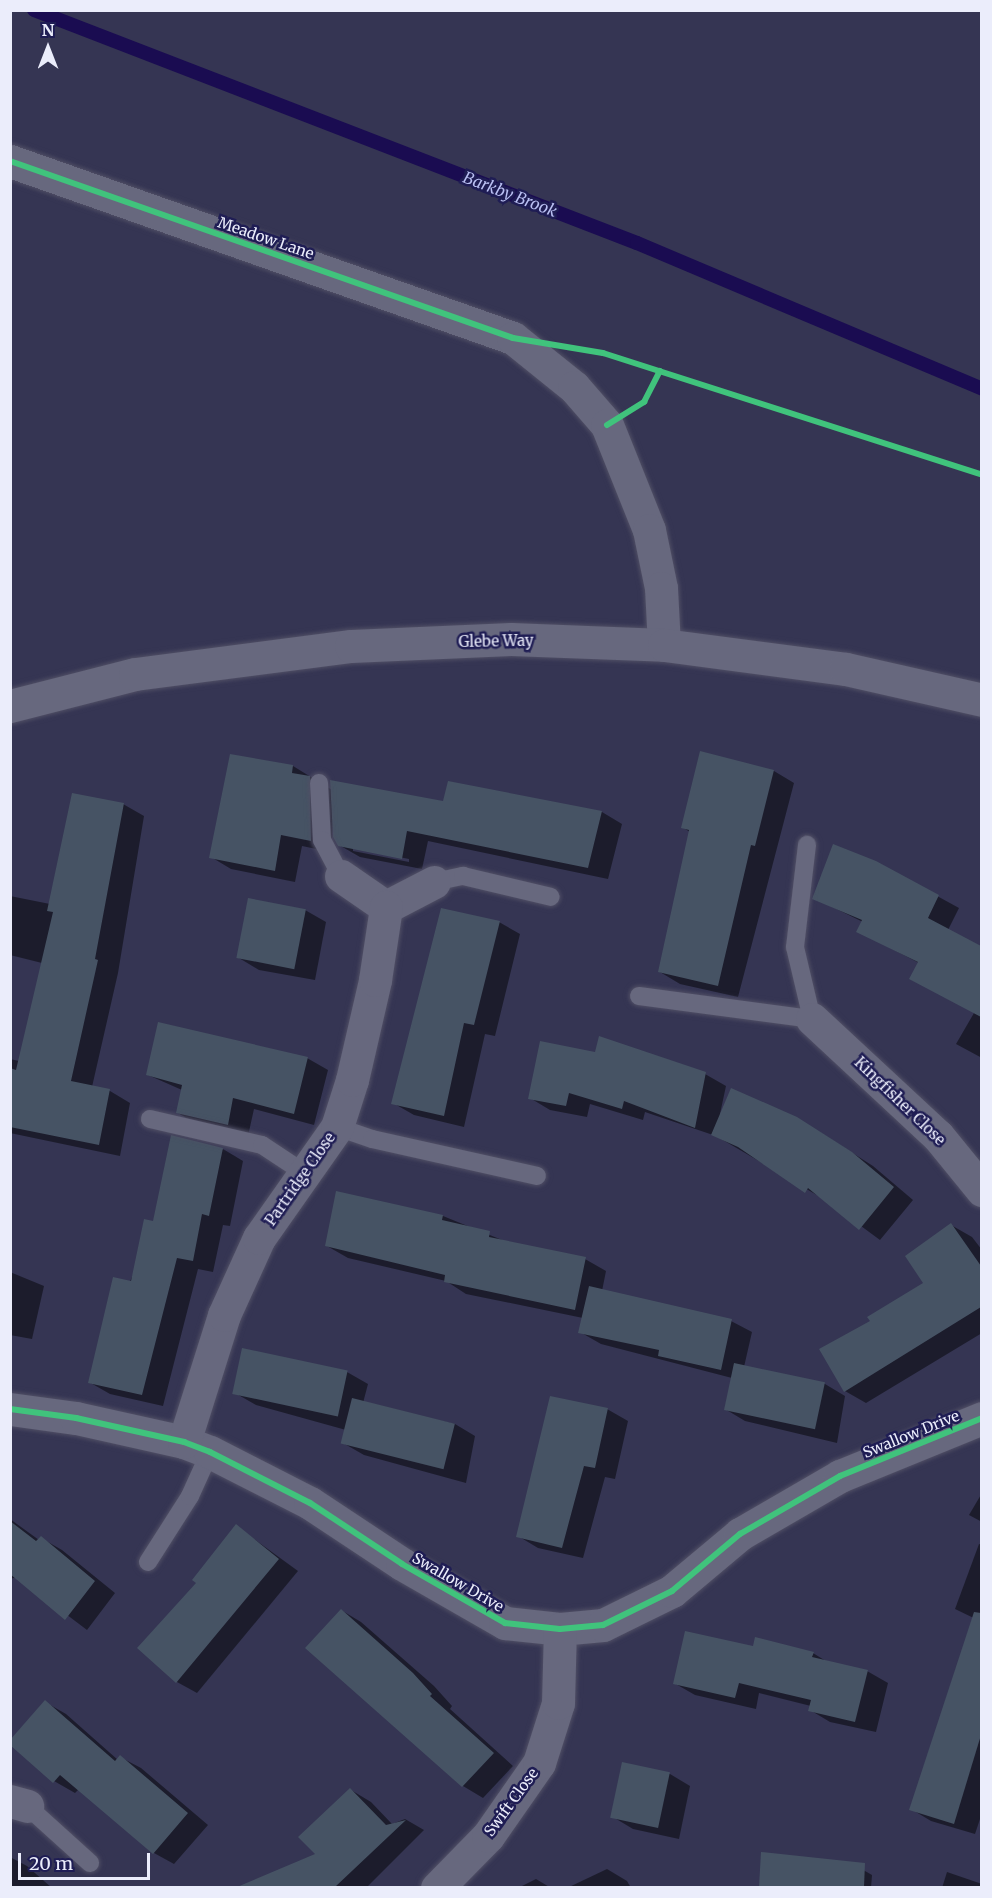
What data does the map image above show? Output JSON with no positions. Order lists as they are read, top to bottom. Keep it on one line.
{"streets":{"street":["Meadow Lane","Glebe Way","Kingfisher Close","Partridge Close","Swallow Drive","Swift Close"]},"crossings":[["Meadow Lane","Glebe Way"],["Partridge Close","Swallow Drive"],["Swallow Drive","Swift Close"]],"water":["Barkby Brook"],"scale_bar":"20 m","north":"top"}
